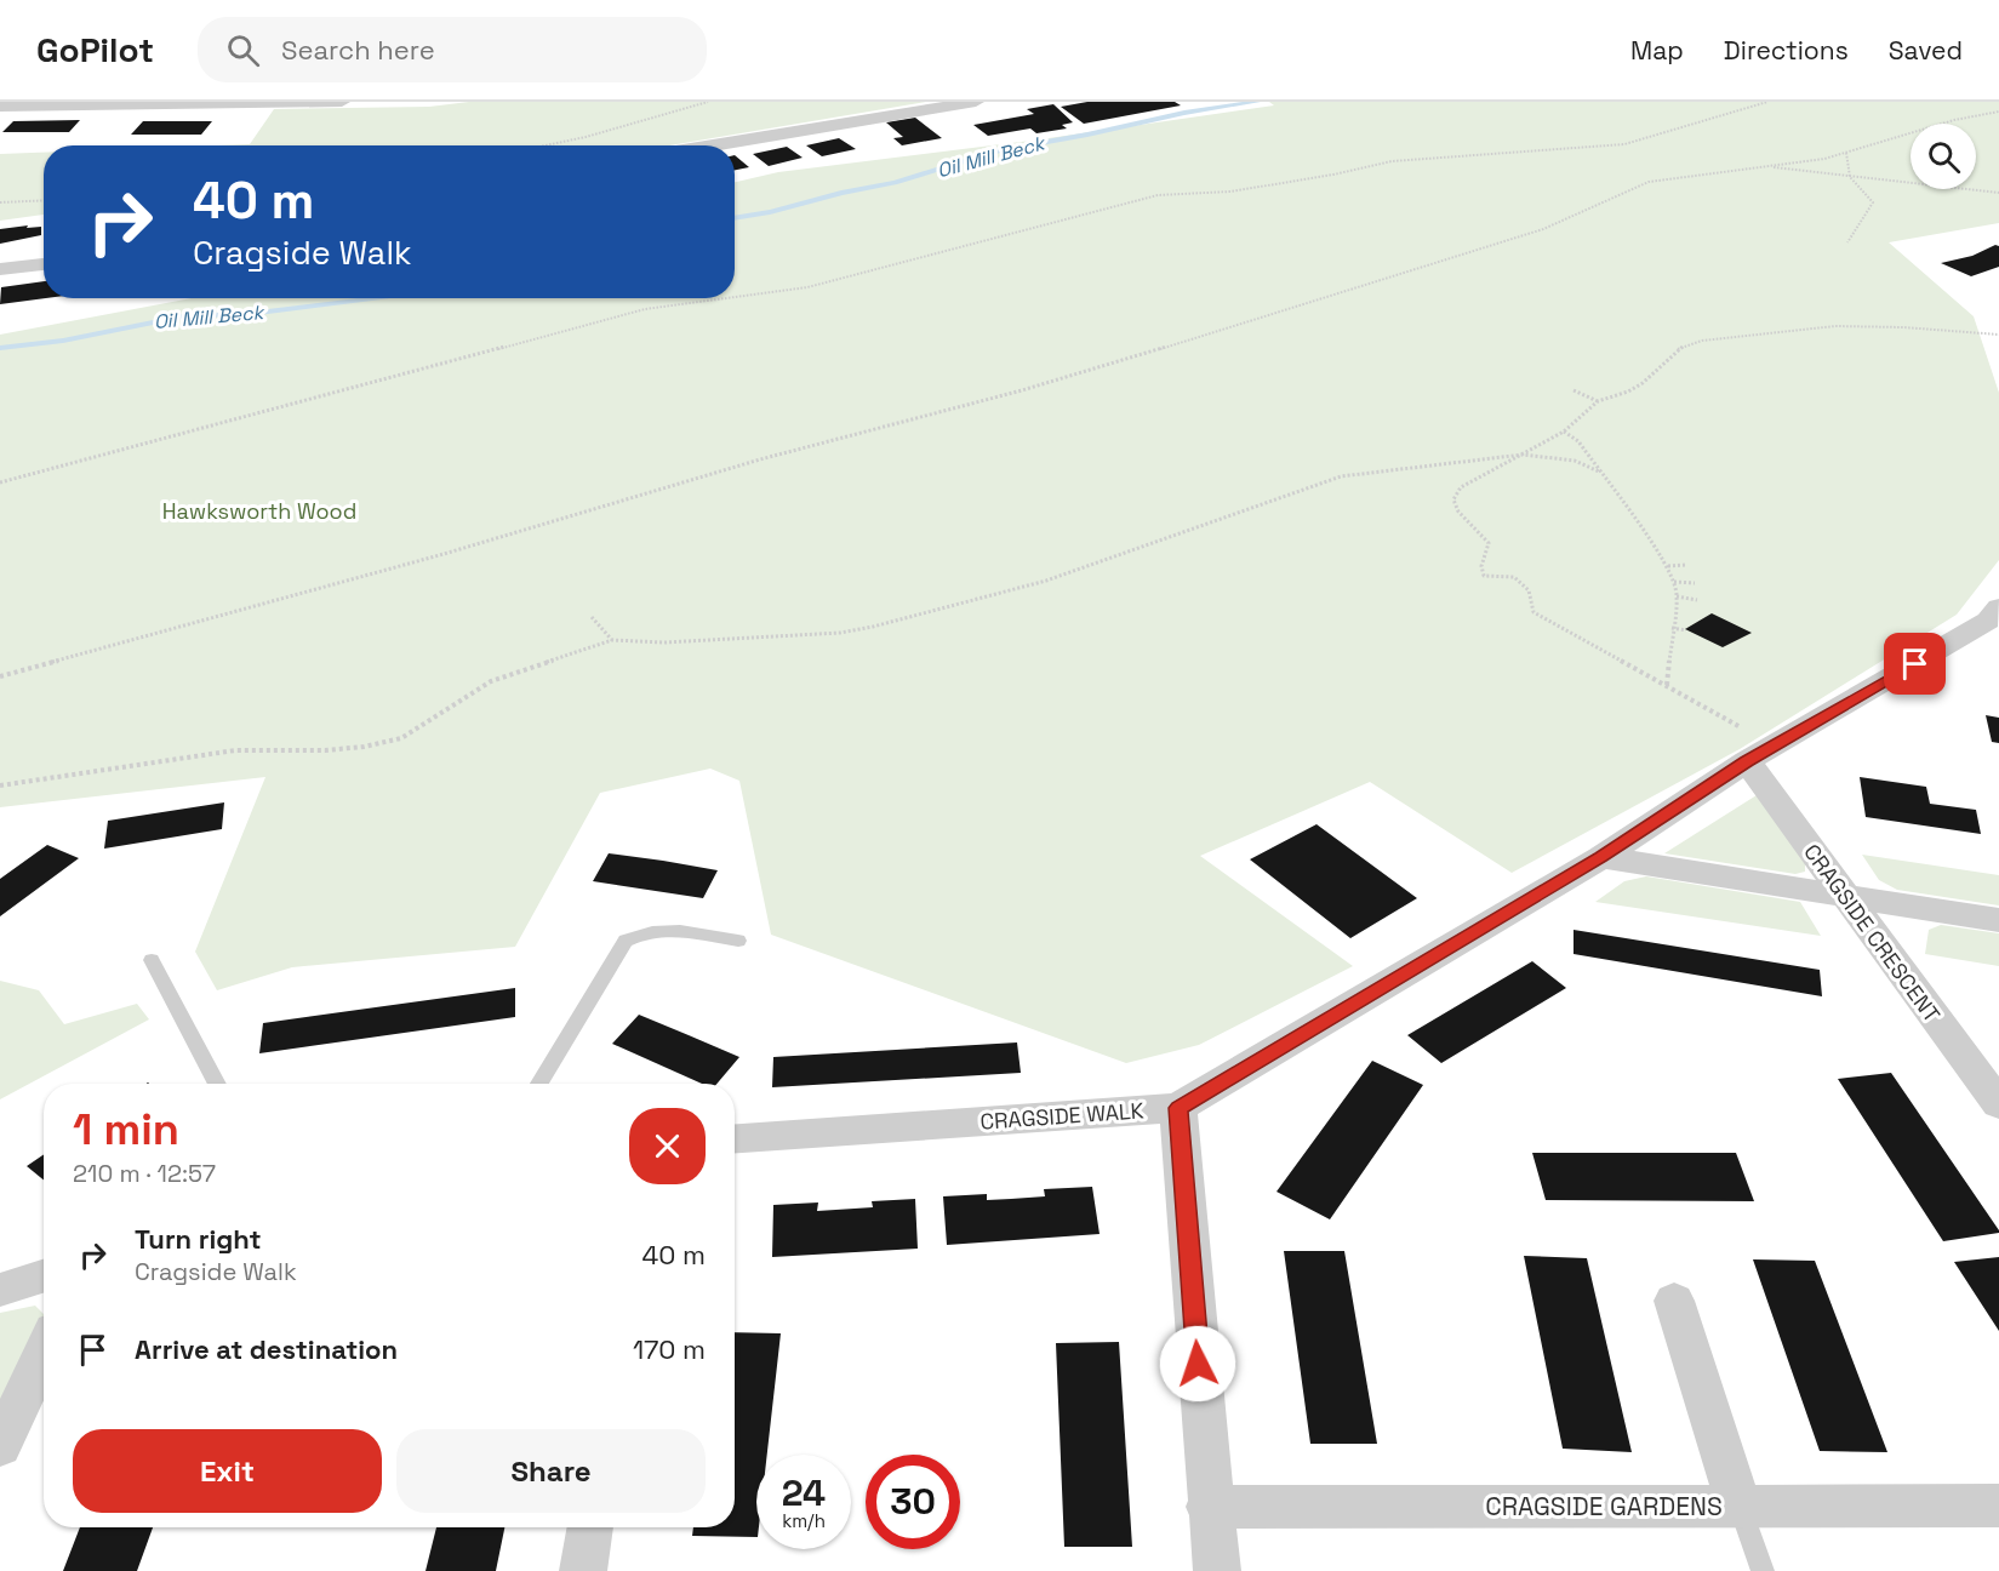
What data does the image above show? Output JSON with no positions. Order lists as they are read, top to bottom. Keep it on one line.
{"streets":{"street":["CRAGSIDE CRESCENT","CRAGSIDE WALK","CRAGSIDE GARDENS"]},"crossings":[["CRAGSIDE CRESCENT","CRAGSIDE WALK"]],"water":["Oil Mill Beck"],"parks":["Hawksworth Wood"],"page":{"header":"GoPilot","search":"Search here","nav":["Map","Directions","Saved"],"turn":["40 m","Cragside Walk"],"heading":["1 min","210 m · 12:57"],"list":[{"name":"Turn right","note":"Cragside Walk","value":"40 m"},{"name":"Arrive at destination","value":"170 m"}],"buttons":["Exit","Share"],"speed":"24 km/h","limit":"30"}}
